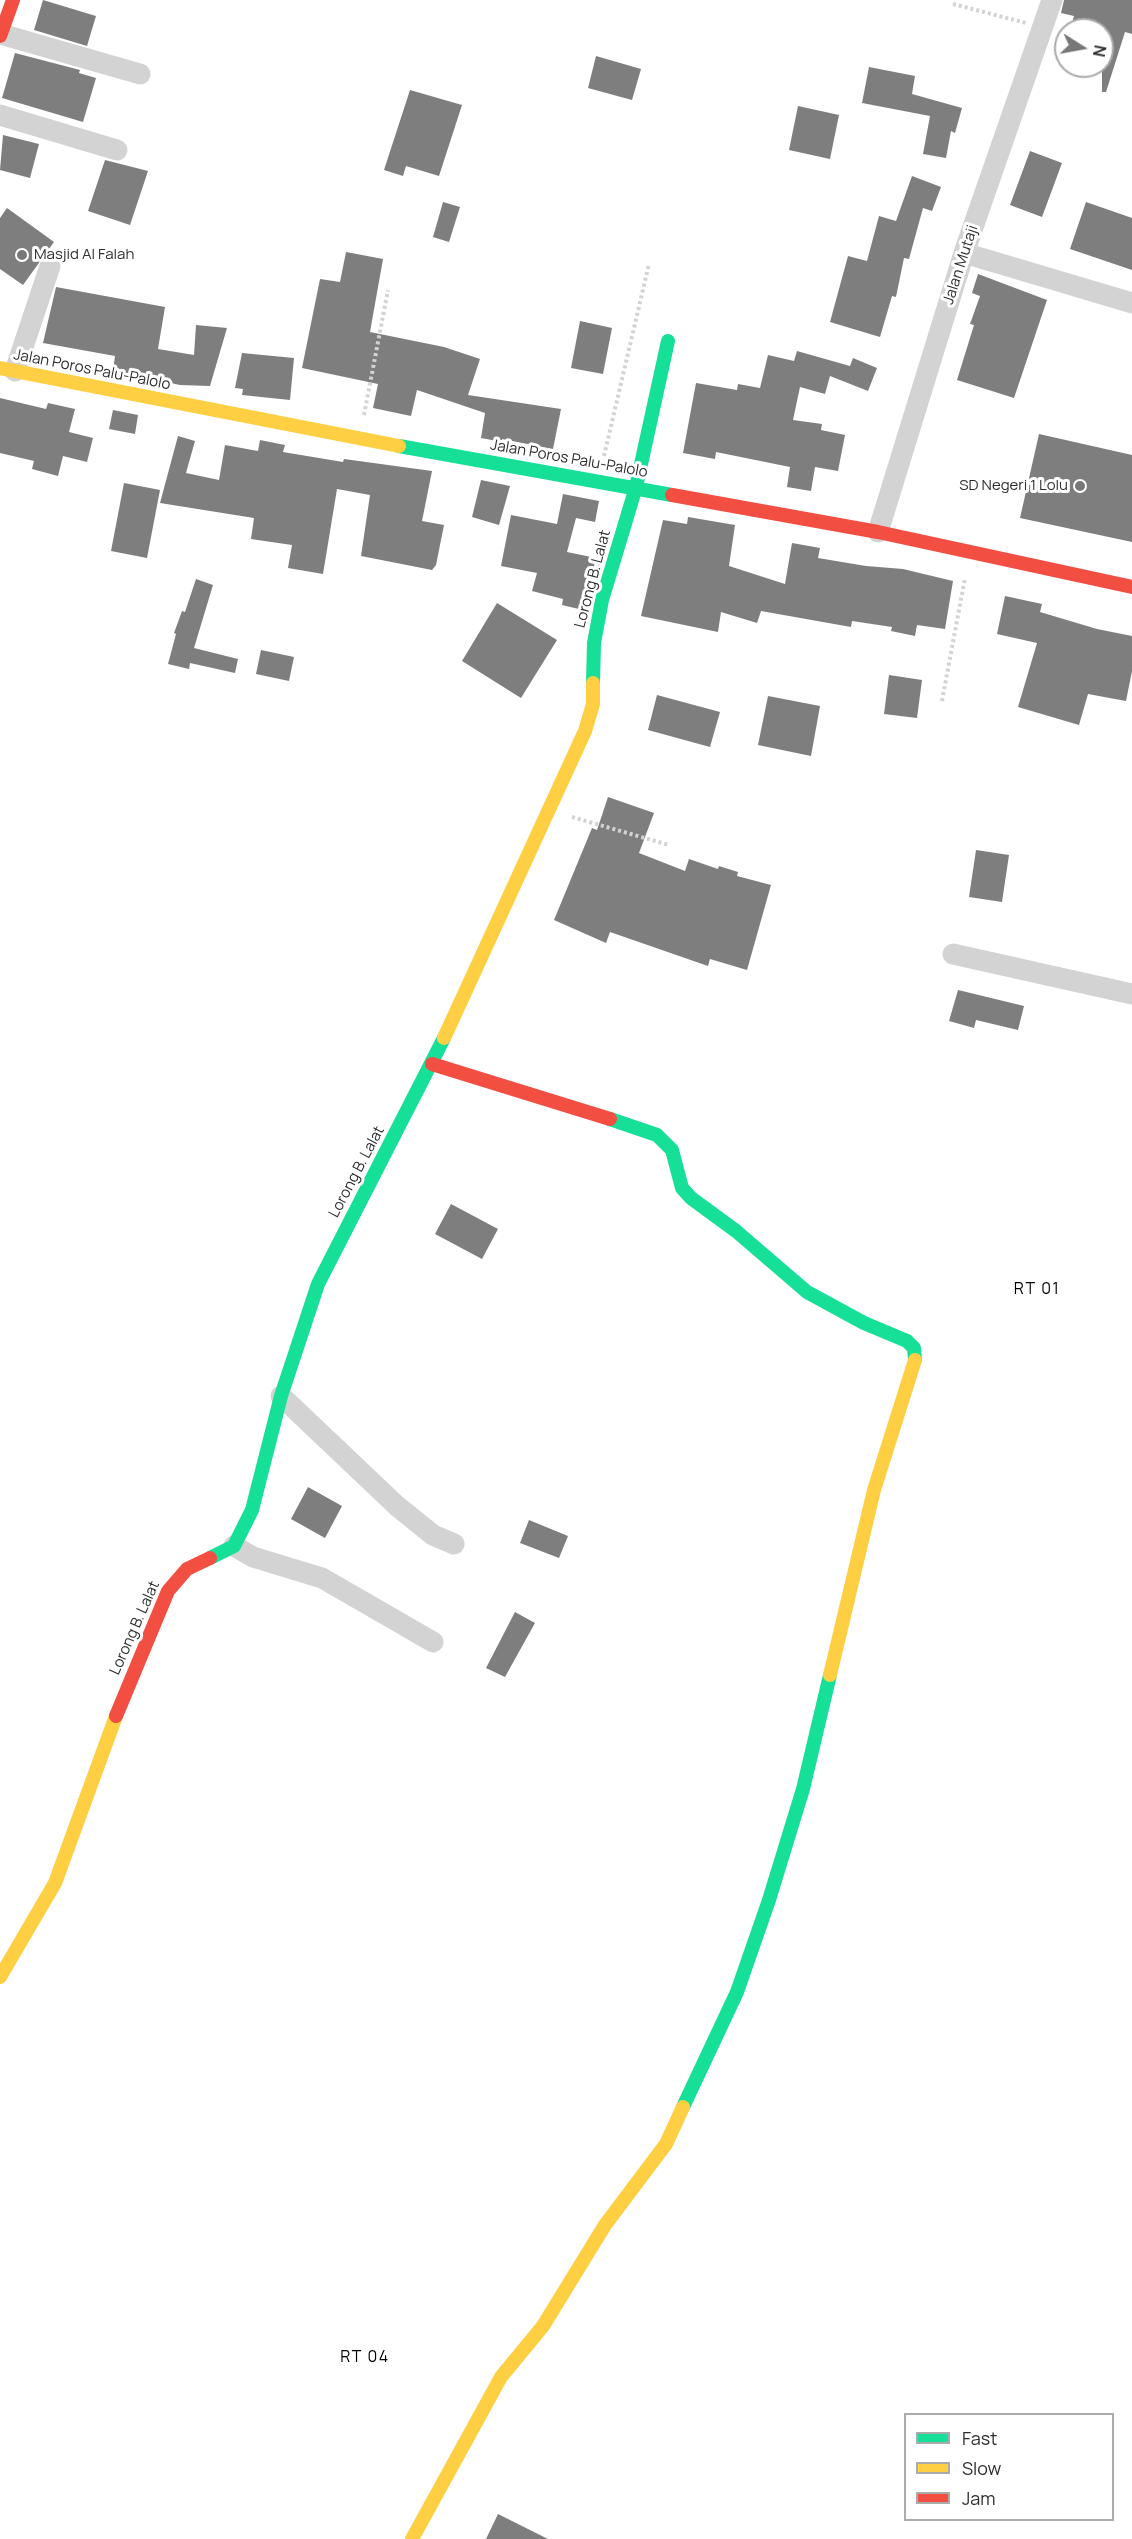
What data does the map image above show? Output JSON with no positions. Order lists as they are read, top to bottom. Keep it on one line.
{"streets":{"street":["Jalan Mutaji","Jalan Poros Palu-Palolo","Lorong B. Lalat"]},"crossings":[["Jalan Mutaji","Jalan Poros Palu-Palolo"],["Jalan Poros Palu-Palolo","Lorong B. Lalat"]],"districts":["RT 01","RT 04"],"places":["Masjid Al Falah","SD Negeri 1 Lolu"],"legend":["Fast","Slow","Jam"],"north":"right"}
